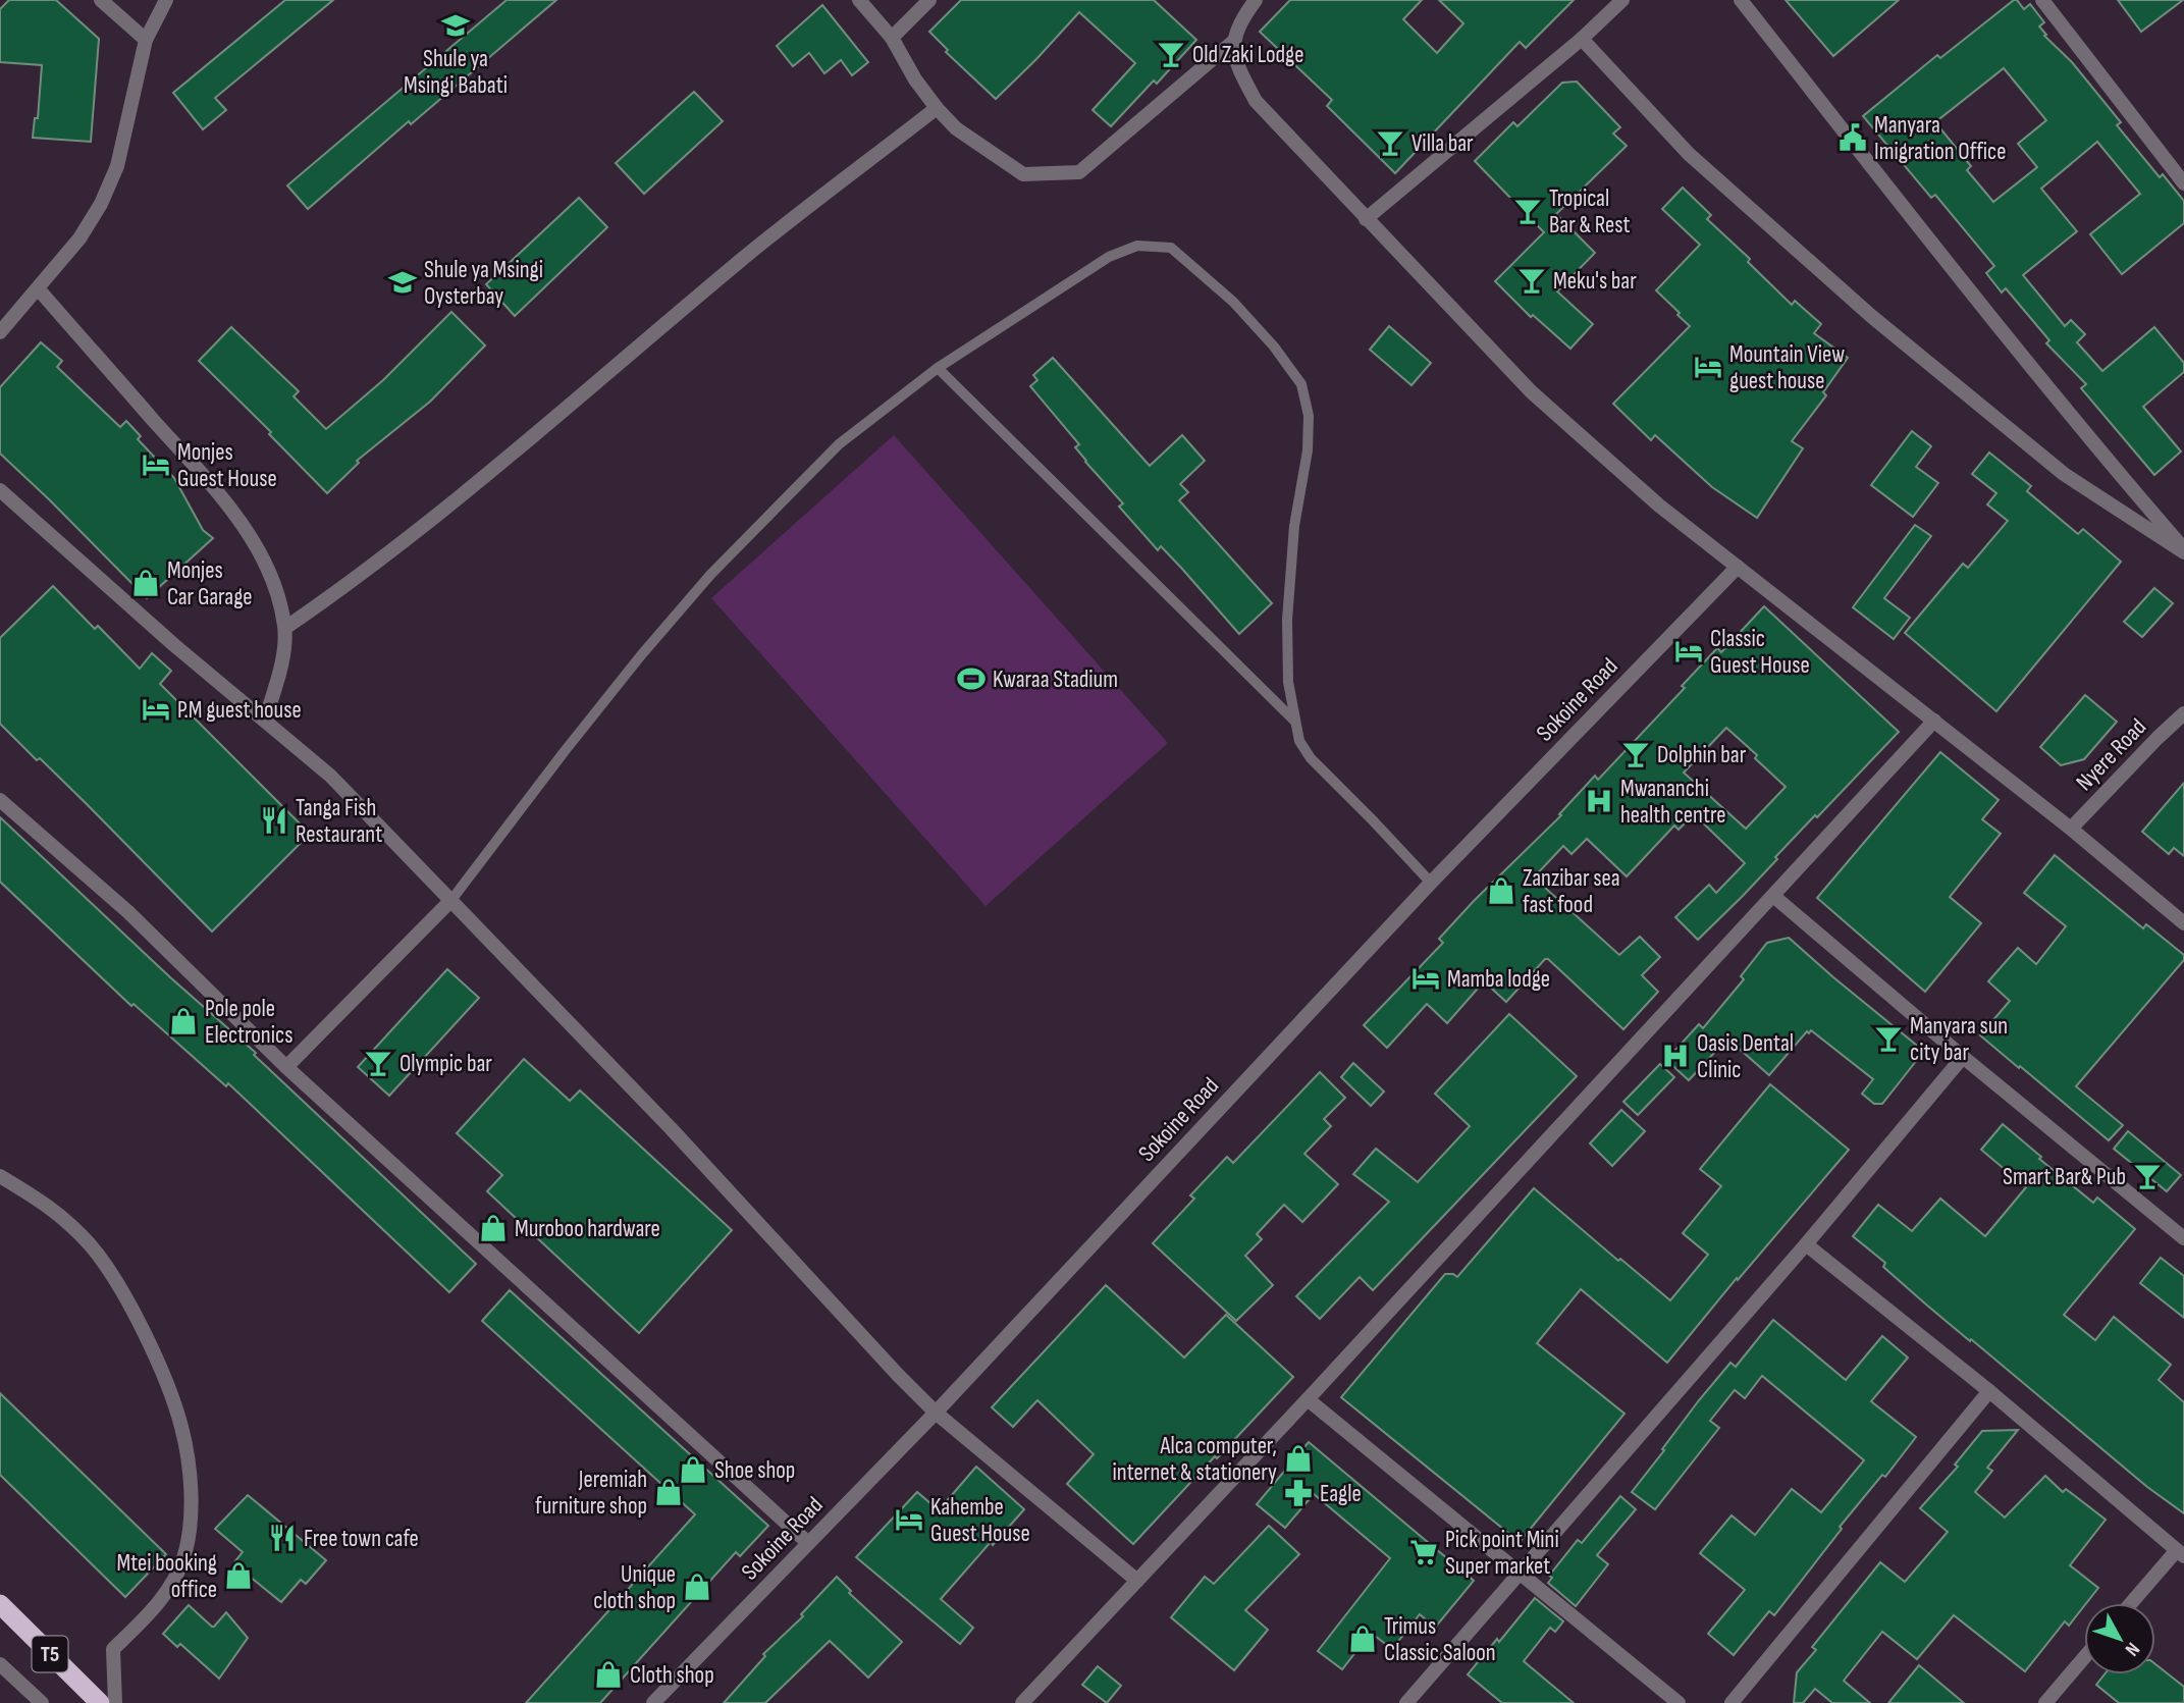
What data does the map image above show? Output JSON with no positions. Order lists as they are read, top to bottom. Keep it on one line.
{"streets":{"highway":["T5"],"street":["Sokoine Road","Nyere Road"]},"places":{"school or university":["Shule ya Msingi Babati","Shule ya Msingi Oysterbay"],"bar":["Old Zaki Lodge","Villa bar","Tropical Bar & Rest","Meku's bar","Dolphin bar","Manyara sun city bar","Olympic bar","Smart Bar& Pub"],"public building":["Manyara Imigration Office"],"hotel":["Mountain View guest house","Monjes Guest House","Classic Guest House","P.M guest house","Mamba lodge","Kahembe Guest House"],"shop":["Monjes Car Garage","Zanzibar sea fast food","Pole pole Electronics","Muroboo hardware","Alca computer, internet & stationery","Shoe shop","Jeremiah furniture shop","Mtei booking office","Unique cloth shop","Trimus Classic Saloon","Cloth shop"],"sports":["Kwaraa Stadium"],"hospital":["Mwananchi health centre","Oasis Dental Clinic"],"restaurant":["Tanga Fish Restaurant","Free town cafe"],"pharmacy":["Eagle"],"supermarket":["Pick point Mini Super market"]},"north":"bottom right"}
